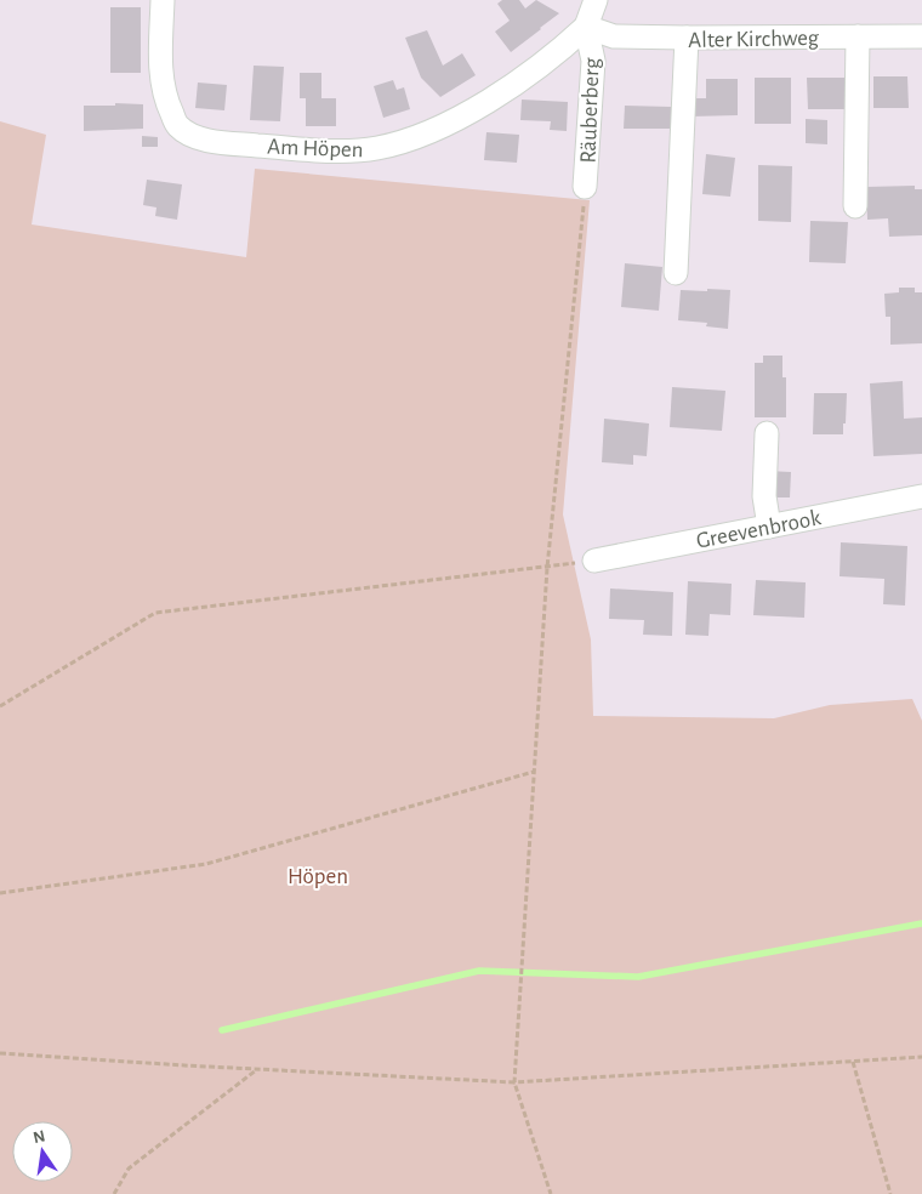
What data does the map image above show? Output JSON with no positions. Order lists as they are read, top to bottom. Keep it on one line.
{"streets":{"street":["Alter Kirchweg","Räuberberg","Am Höpen","Greevenbrook"]},"crossings":[["Alter Kirchweg","Räuberberg"],["Alter Kirchweg","Am Höpen"],["Räuberberg","Am Höpen"]],"parks":["Höpen"],"north":"top"}
